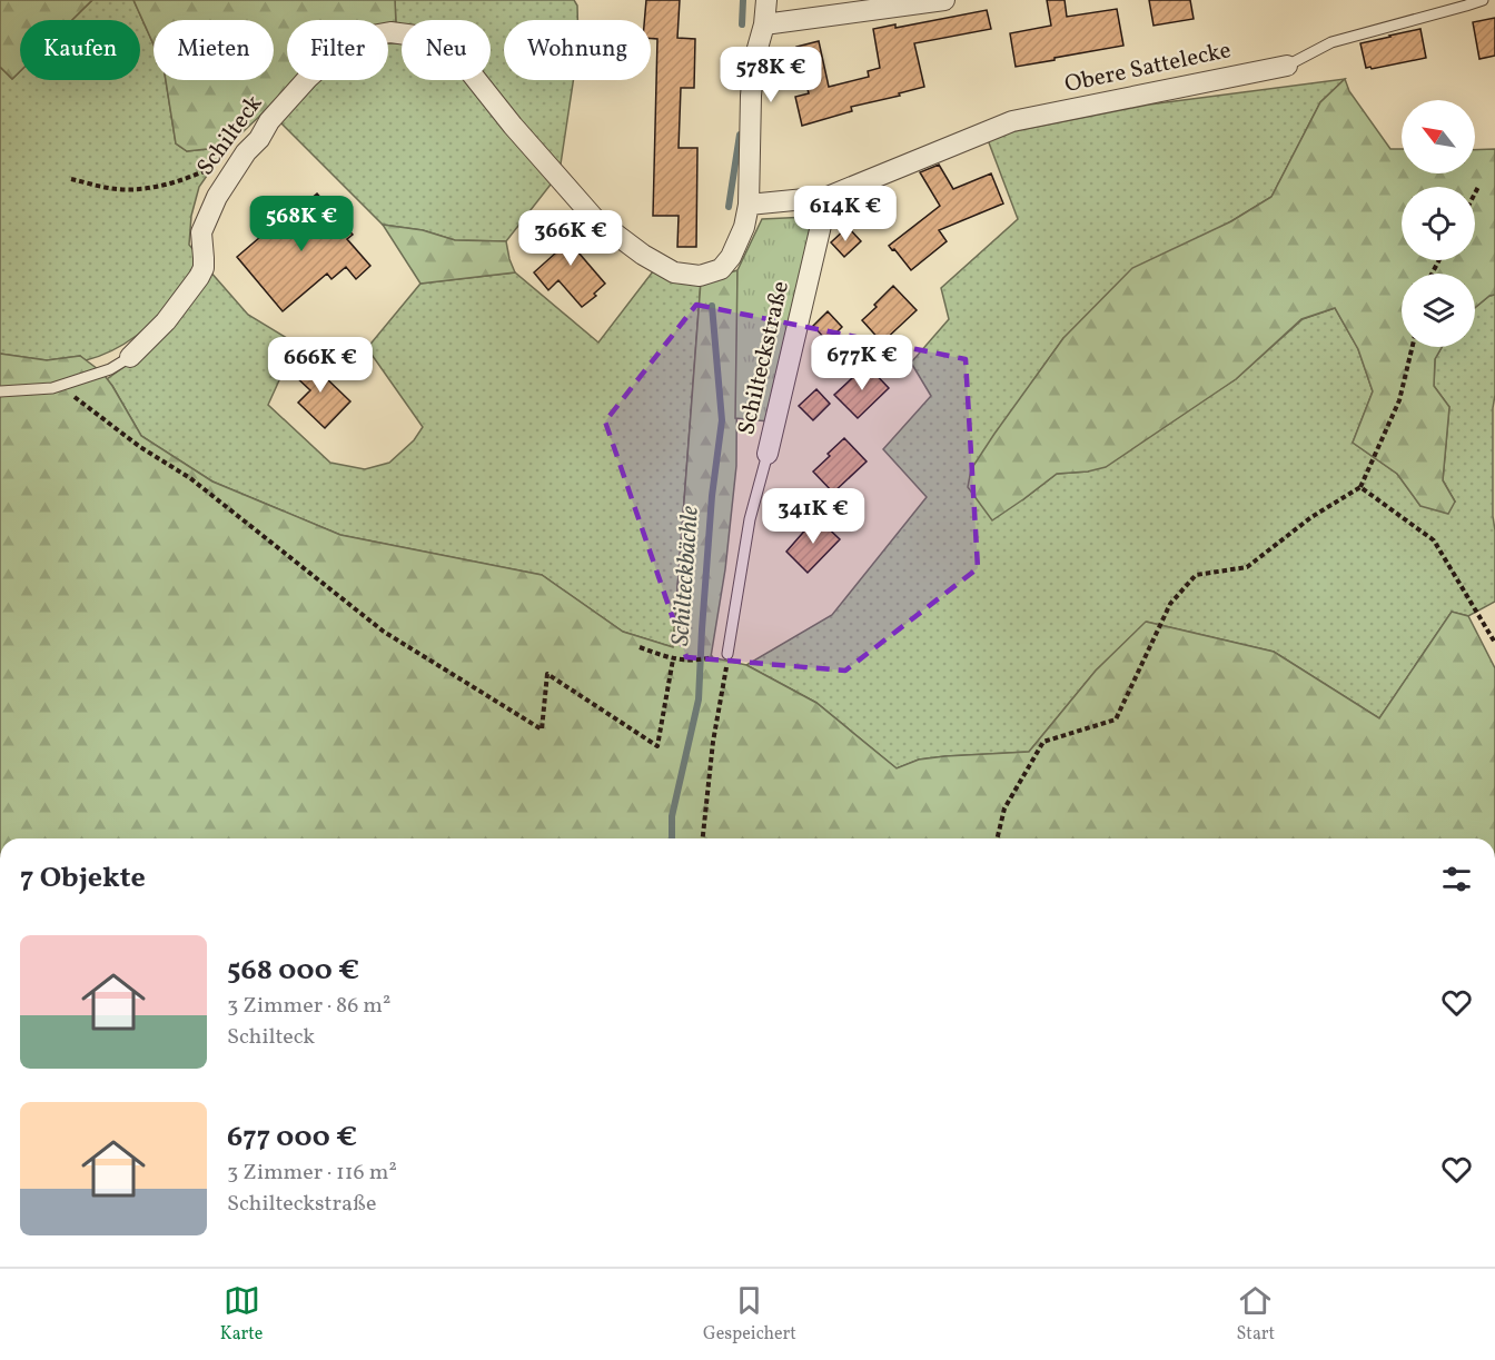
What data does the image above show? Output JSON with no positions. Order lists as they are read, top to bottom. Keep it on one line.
{"streets":{"street":["Obere Sattelecke","Schilteck","Schilteckstraße"]},"crossings":[["Obere Sattelecke","Schilteckstraße"]],"water":["Schilteckbächle"],"north":"top left","page":{"chip":["Kaufen","Mieten","Filter","Neu","Wohnung"],"price":["578K €","614K €","568K €","366K €","677K €","666K €","341K €"],"heading":"7 Objekte","list":[{"name":"568 000 €","note":"3 Zimmer · 86 m² · Schilteck"},{"name":"677 000 €","note":"3 Zimmer · 116 m² · Schilteckstraße"}],"tabs":["Karte","Gespeichert","Start"]}}
